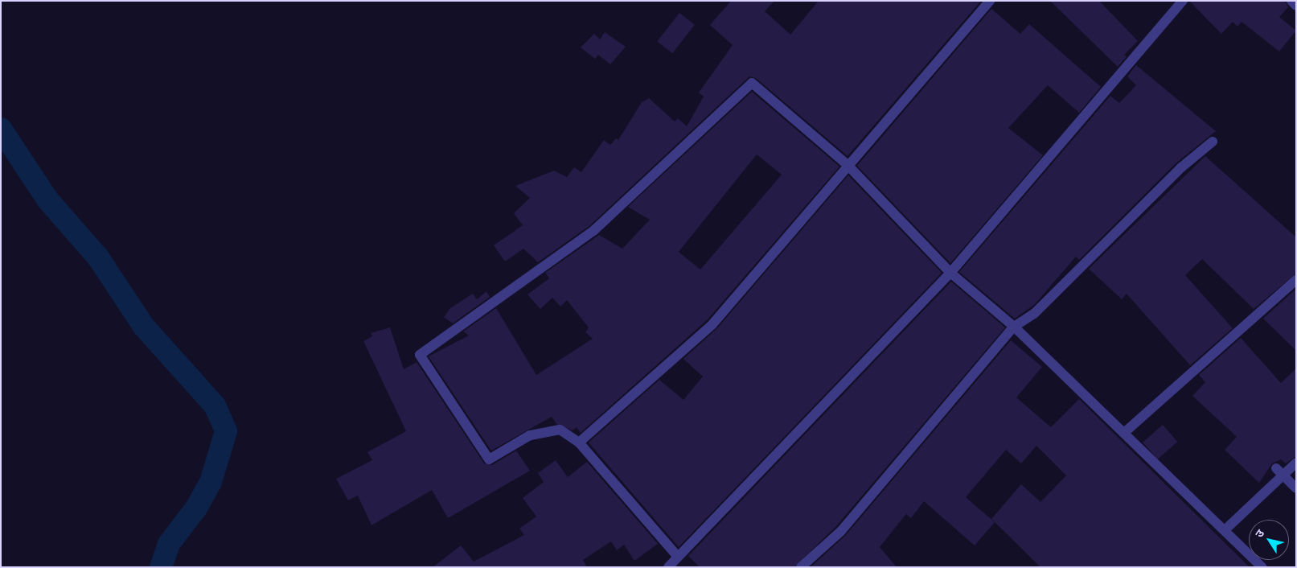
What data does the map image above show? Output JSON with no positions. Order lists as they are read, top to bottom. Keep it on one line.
{"north":"top left"}
